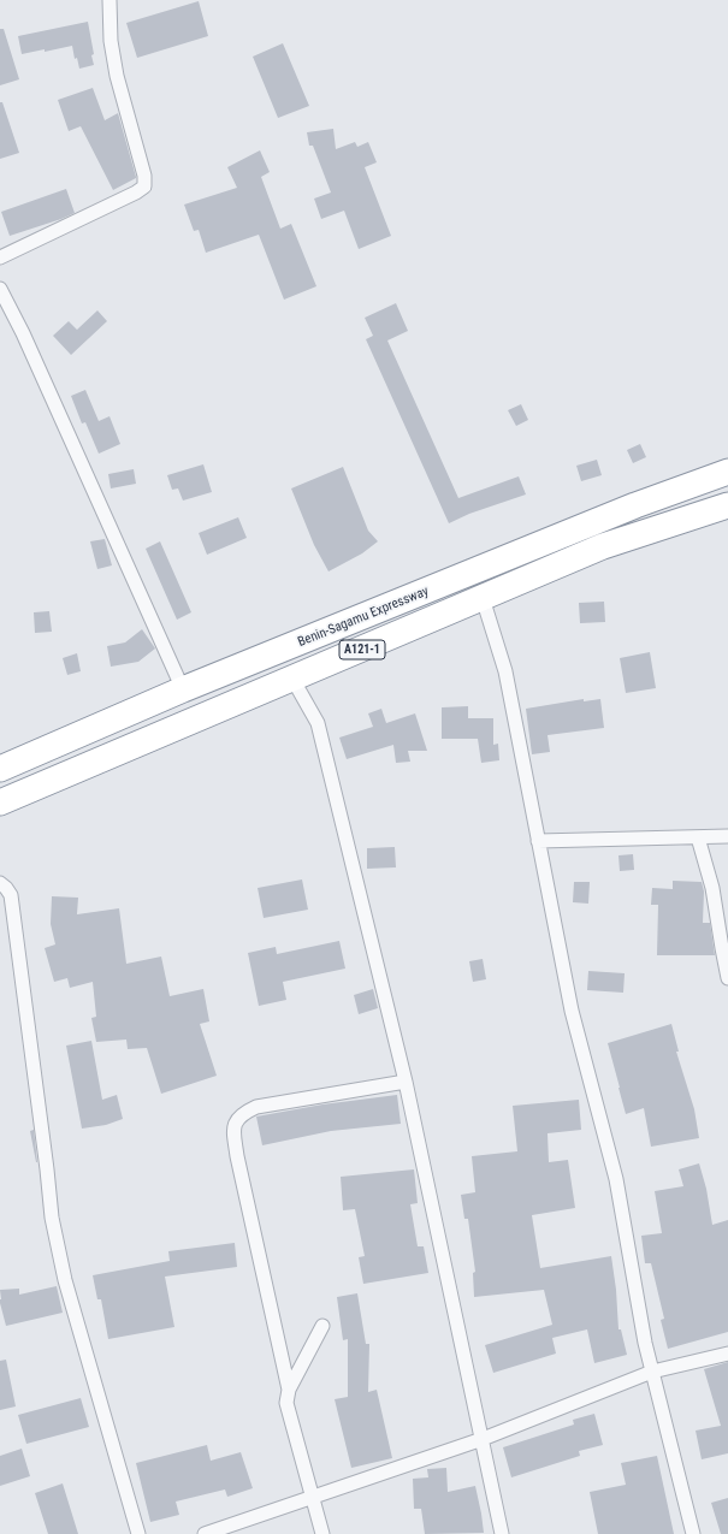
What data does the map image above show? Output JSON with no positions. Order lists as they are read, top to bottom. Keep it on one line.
{"streets":{"highway":["Benin-Sagamu Expressway","A121-1"]}}
